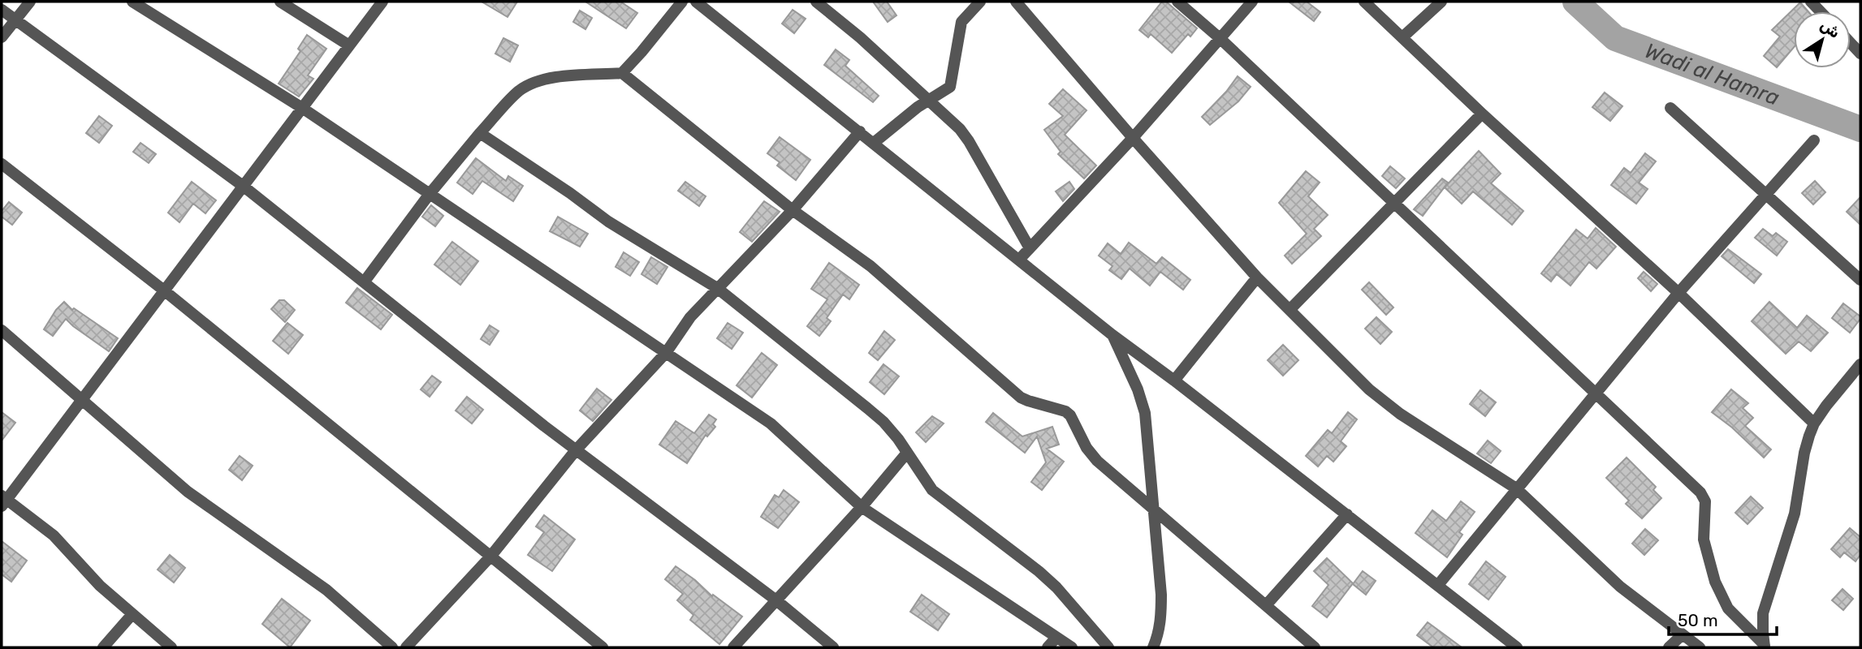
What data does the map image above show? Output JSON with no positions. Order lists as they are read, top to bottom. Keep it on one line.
{"water":["Wadi al Hamra"],"scale_bar":"50 m","north":"top right"}
